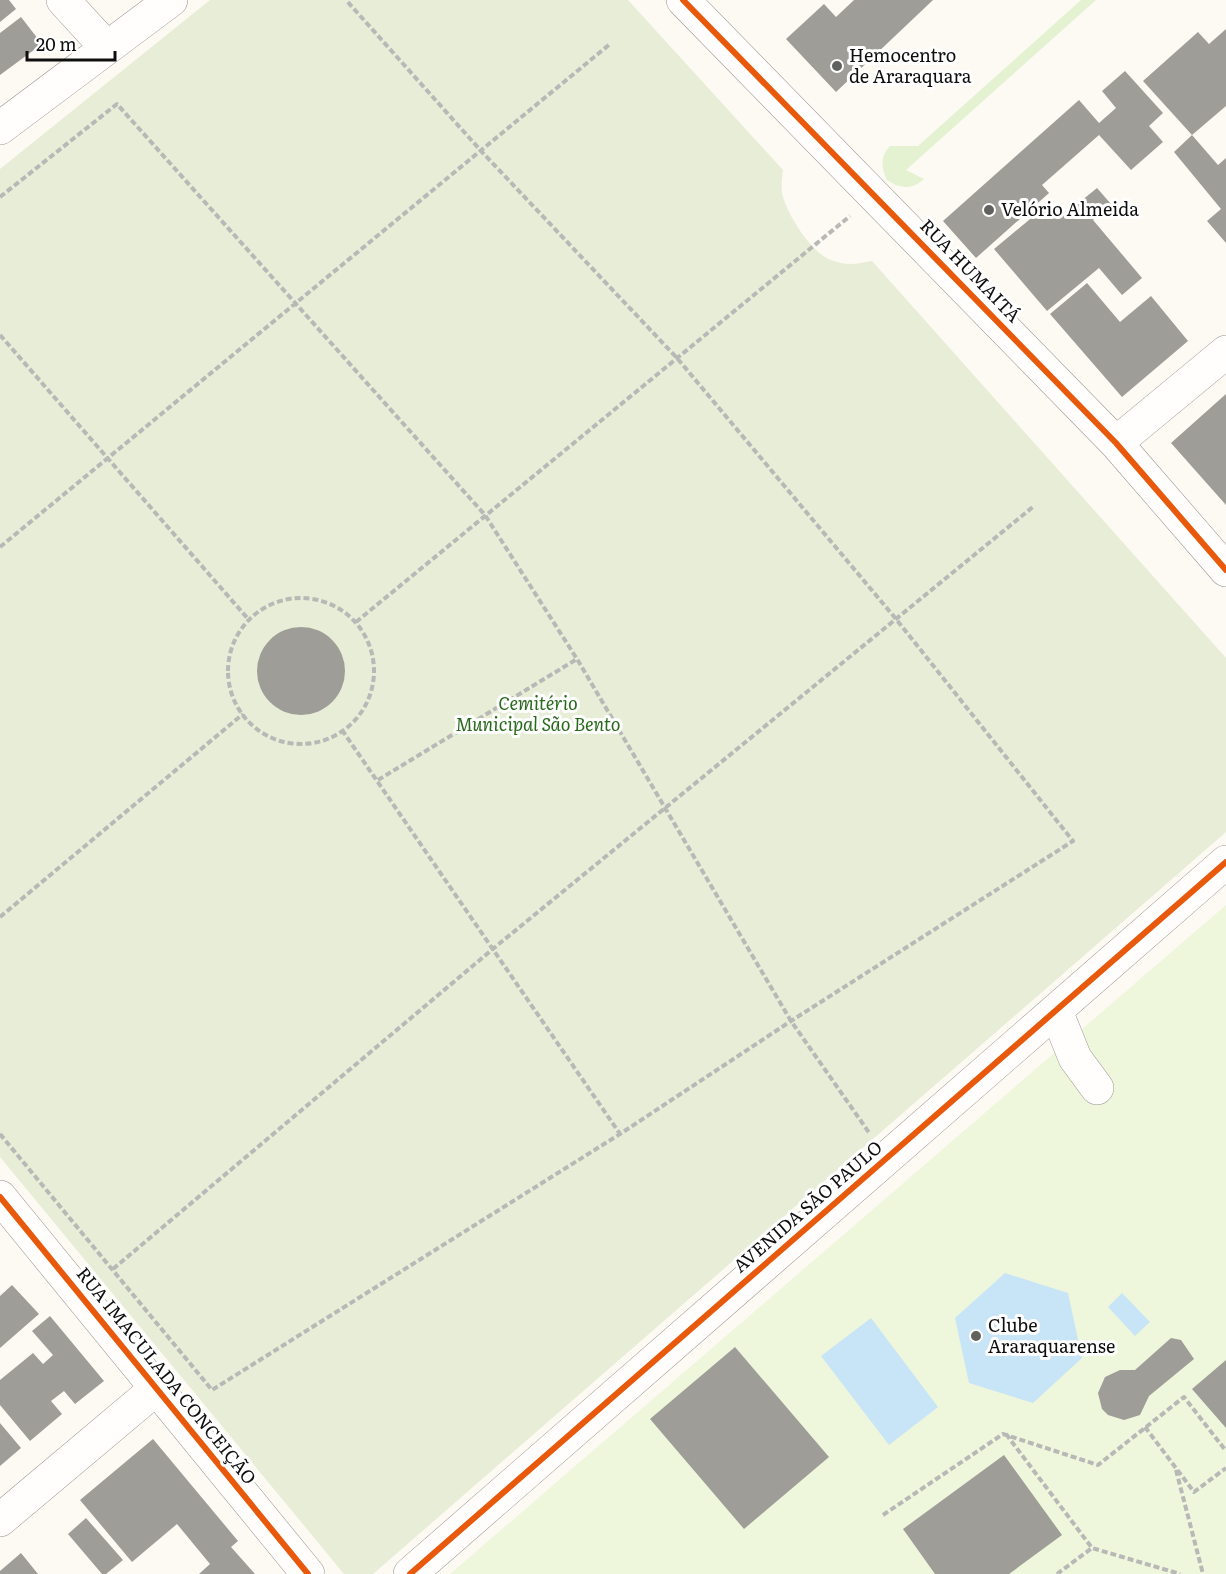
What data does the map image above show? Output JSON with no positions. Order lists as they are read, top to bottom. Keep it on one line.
{"streets":{"street":["RUA HUMAITÁ","AVENIDA SÃO PAULO","RUA IMACULADA CONCEIÇÃO"]},"parks":["Cemitério Municipal São Bento"],"places":["Hemocentro de Araraquara","Velório Almeida","Clube Araraquarense"],"scale_bar":"20 m"}
